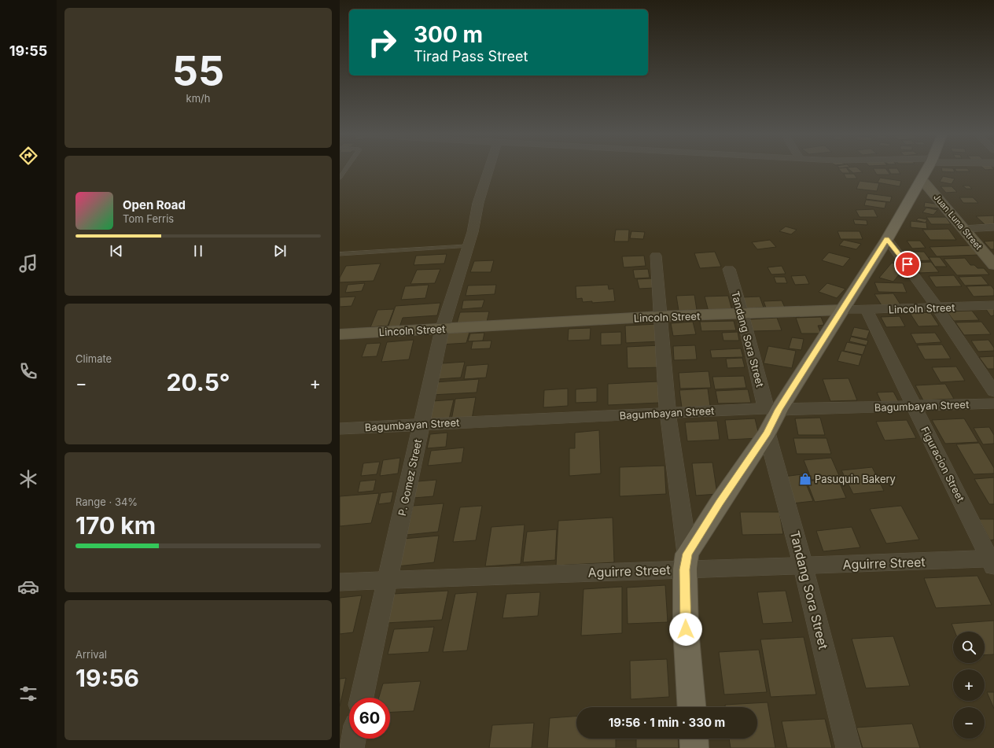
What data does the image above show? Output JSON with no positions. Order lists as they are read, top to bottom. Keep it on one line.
{"streets":{"street":["Juan Luna Street","Lincoln Street","Tandang Sora Street","Bagumbayan Street","Figuracion Street","P. Gomez Street","Aguirre Street"]},"crossings":[["Lincoln Street","Tandang Sora Street"],["Lincoln Street","Figuracion Street"],["Lincoln Street","P. Gomez Street"],["Tandang Sora Street","Bagumbayan Street"],["Tandang Sora Street","Aguirre Street"],["Bagumbayan Street","Figuracion Street"],["Bagumbayan Street","P. Gomez Street"],["Figuracion Street","Aguirre Street"],["P. Gomez Street","Aguirre Street"]],"places":{"shop":["Pasuquin Bakery"]},"page":{"tabs":"19:55","tile":[["55","km/h"],"Climate",["Range · 34%","170 km"],["Arrival","19:56"]],"turn":["300 m","Tirad Pass Street"],"song":["Open Road","Tom Ferris"],"heat":["−","20.5°","+"],"map_buttons":["+","−"],"limit":"60","trip":"19:56 · 1 min · 330 m"}}
